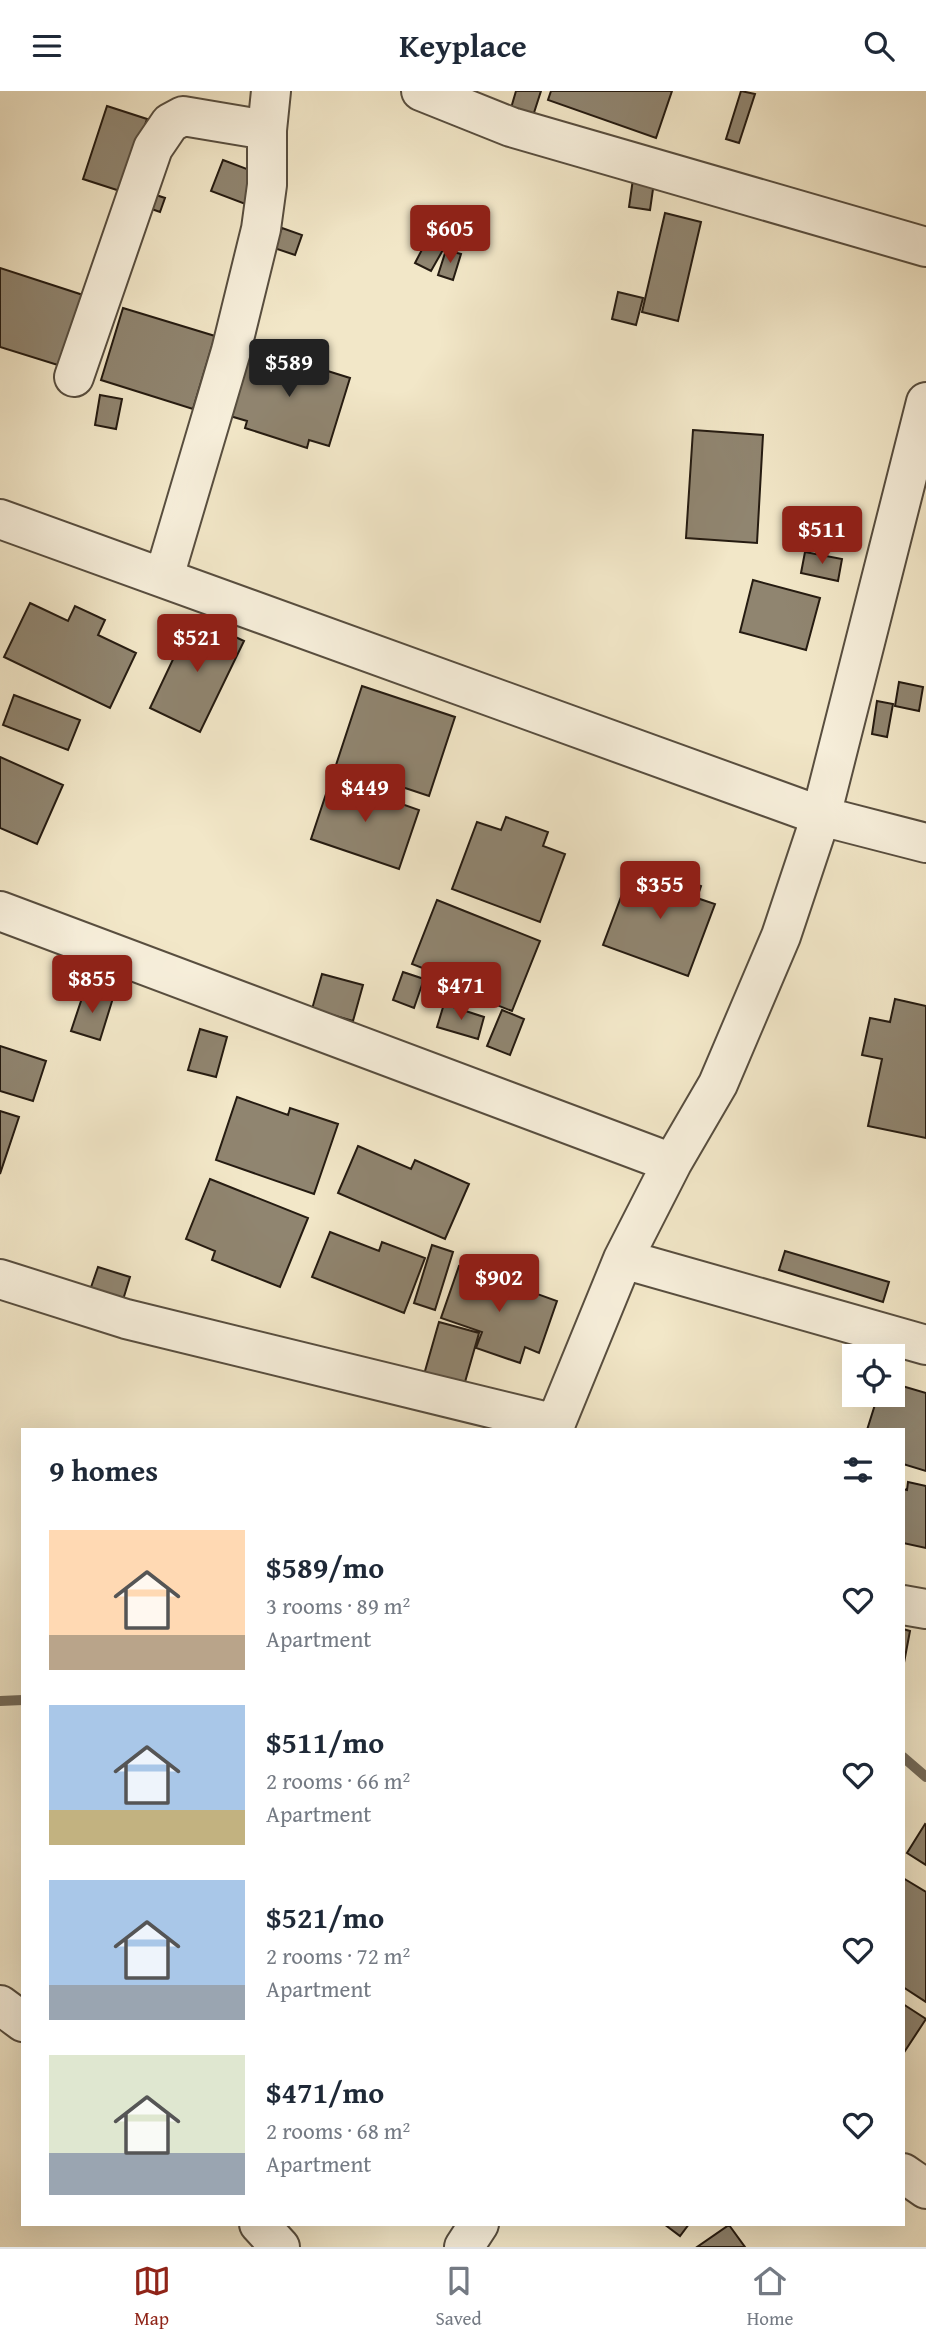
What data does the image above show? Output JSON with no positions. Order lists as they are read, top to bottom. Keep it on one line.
{"page":{"header":"Keyplace","price":["$605","$589","$511","$521","$449","$355","$855","$471","$902"],"heading":"9 homes","list":[{"name":"$589/mo","note":"3 rooms · 89 m² · Apartment"},{"name":"$511/mo","note":"2 rooms · 66 m² · Apartment"},{"name":"$521/mo","note":"2 rooms · 72 m² · Apartment"},{"name":"$471/mo","note":"2 rooms · 68 m² · Apartment"}],"tabs":["Map","Saved","Home"]}}
